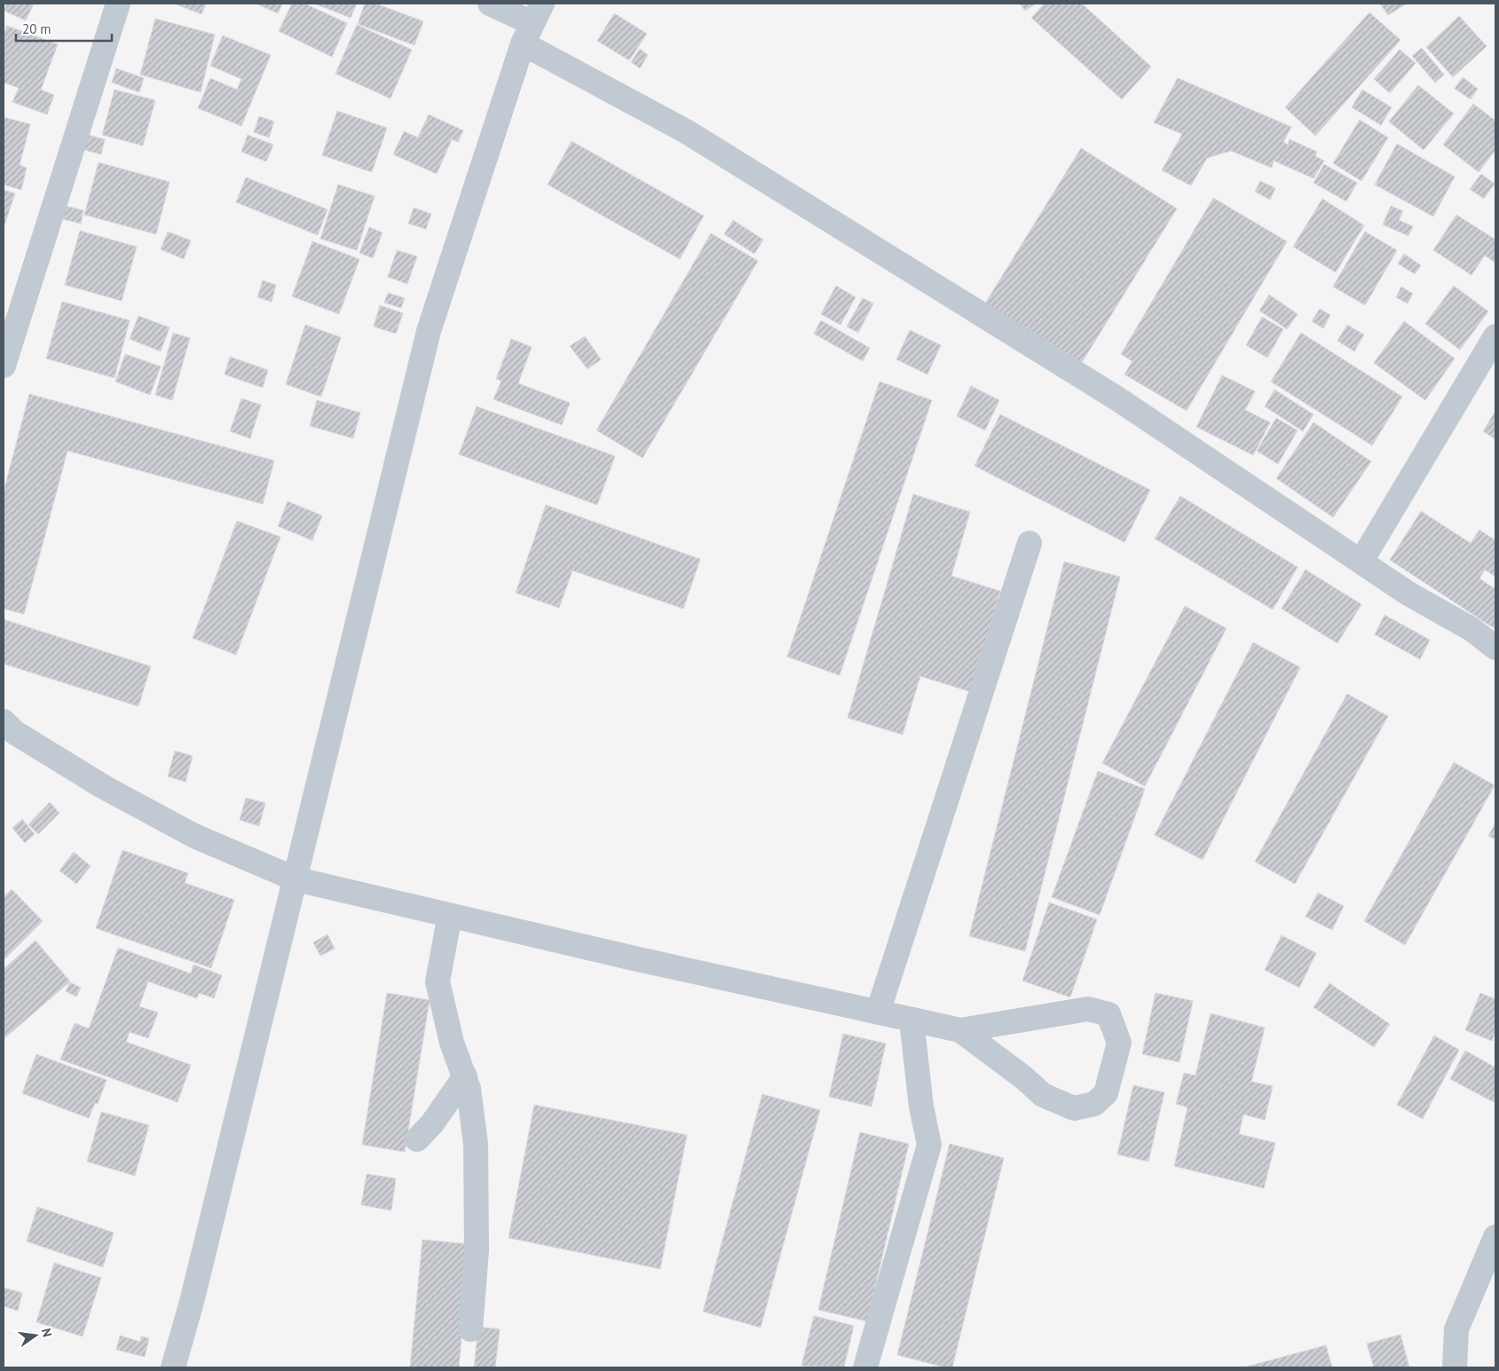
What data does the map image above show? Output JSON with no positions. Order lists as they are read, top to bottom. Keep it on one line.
{"scale_bar":"20 m","north":"right"}
